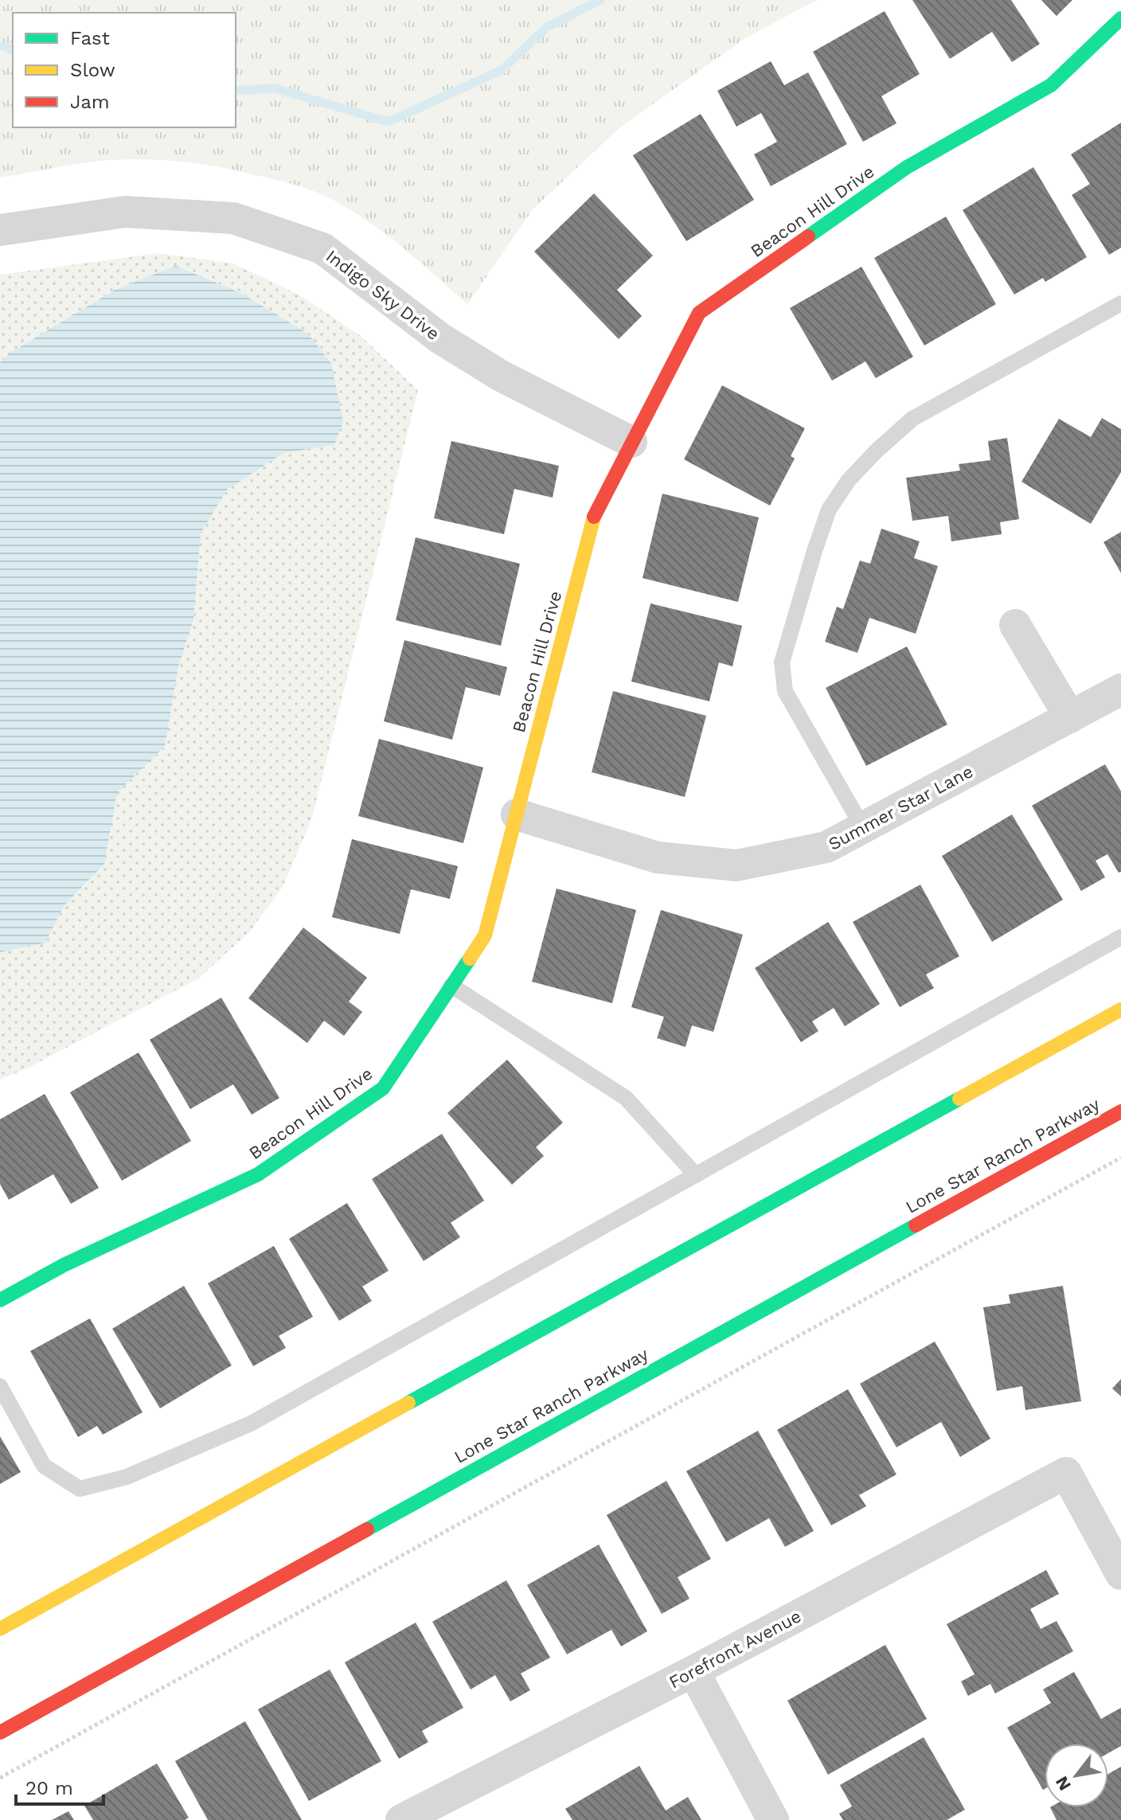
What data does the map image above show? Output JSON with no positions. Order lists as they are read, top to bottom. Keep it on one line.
{"streets":{"main road":["Beacon Hill Drive","Lone Star Ranch Parkway"],"street":["Indigo Sky Drive","Summer Star Lane","Forefront Avenue"]},"crossings":[["Beacon Hill Drive","Indigo Sky Drive"],["Beacon Hill Drive","Summer Star Lane"]],"legend":["Fast","Slow","Jam"],"scale_bar":"20 m","north":"bottom left"}
